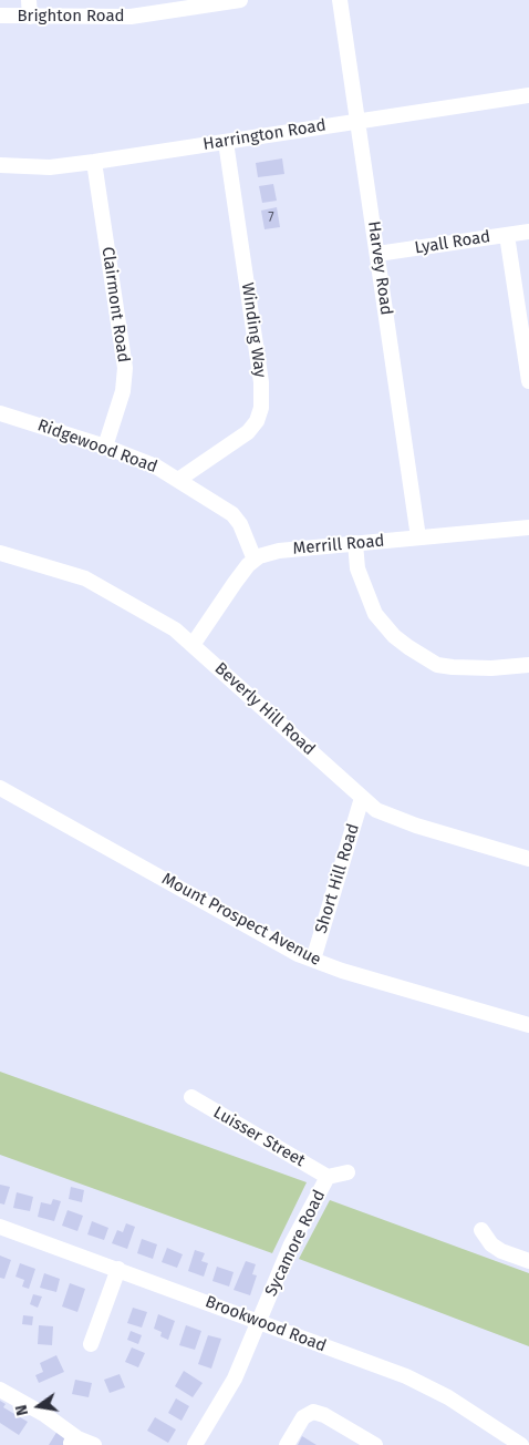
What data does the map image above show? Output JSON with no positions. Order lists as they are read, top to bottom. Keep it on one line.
{"streets":{"street":["Brighton Road","Harrington Road","Lyall Road","Harvey Road","Clairmont Road","Winding Way","Ridgewood Road","Merrill Road","Beverly Hill Road","Short Hill Road","Mount Prospect Avenue","Luisser Street","Sycamore Road","Brookwood Road"]},"crossings":[["Harrington Road","Harvey Road"],["Harrington Road","Clairmont Road"],["Harrington Road","Winding Way"],["Lyall Road","Harvey Road"],["Harvey Road","Merrill Road"],["Clairmont Road","Ridgewood Road"],["Winding Way","Ridgewood Road"],["Ridgewood Road","Merrill Road"],["Merrill Road","Beverly Hill Road"],["Beverly Hill Road","Short Hill Road"],["Short Hill Road","Mount Prospect Avenue"],["Luisser Street","Sycamore Road"],["Sycamore Road","Brookwood Road"]],"house_numbers":["7"],"north":"left"}
